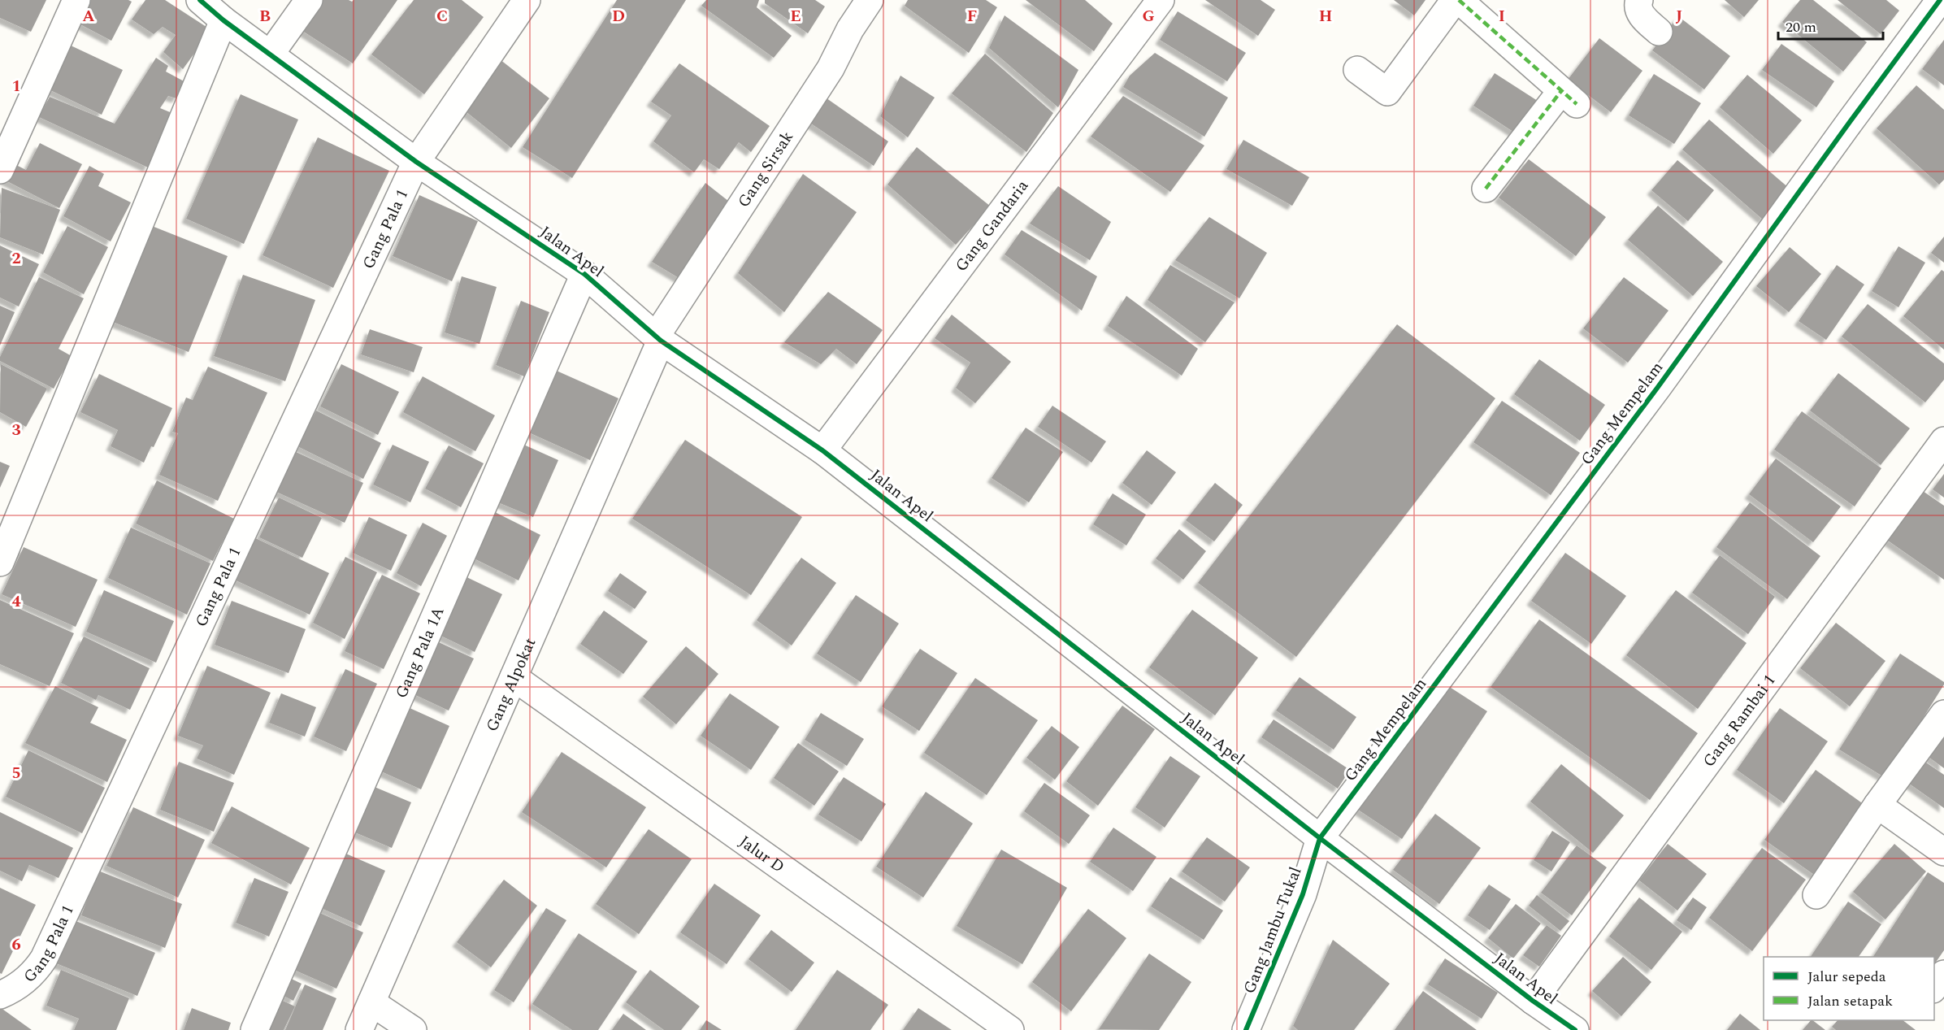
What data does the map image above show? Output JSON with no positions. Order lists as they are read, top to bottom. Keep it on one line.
{"streets":{"street":["Gang Sirsak","Gang Gandaria","Gang Pala 1","Jalan Apel","Gang Mempelam","Gang Pala 1A","Gang Alpokat","Gang Rambai 1","Jalur D","Gang Jambu Tukal"]},"crossings":[["Gang Sirsak","Jalan Apel"],["Gang Sirsak","Gang Alpokat"],["Gang Gandaria","Jalan Apel"],["Gang Pala 1","Jalan Apel"],["Jalan Apel","Gang Mempelam"],["Jalan Apel","Gang Pala 1A"],["Jalan Apel","Gang Alpokat"],["Jalan Apel","Gang Rambai 1"],["Jalan Apel","Gang Jambu Tukal"],["Gang Mempelam","Gang Jambu Tukal"],["Gang Alpokat","Jalur D"]],"legend":["Jalur sepeda","Jalan setapak"],"scale_bar":"20 m","grid":{"columns":["A","B","C","D","E","F","G","H","I","J"],"rows":["1","2","3","4","5","6"]}}
